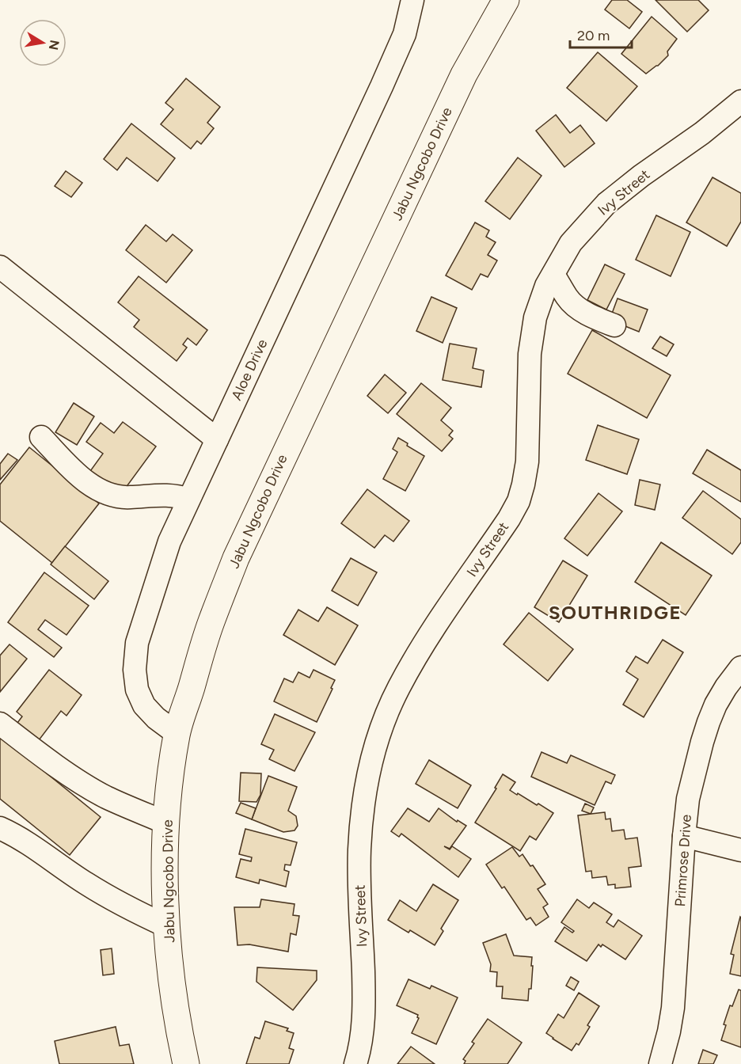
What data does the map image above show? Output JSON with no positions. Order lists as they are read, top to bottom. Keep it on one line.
{"streets":{"main road":["Jabu Ngcobo Drive"],"street":["Ivy Street","Aloe Drive","Primrose Drive"]},"crossings":[["Jabu Ngcobo Drive","Aloe Drive"]],"districts":["SOUTHRIDGE"],"scale_bar":"20 m","north":"right"}
